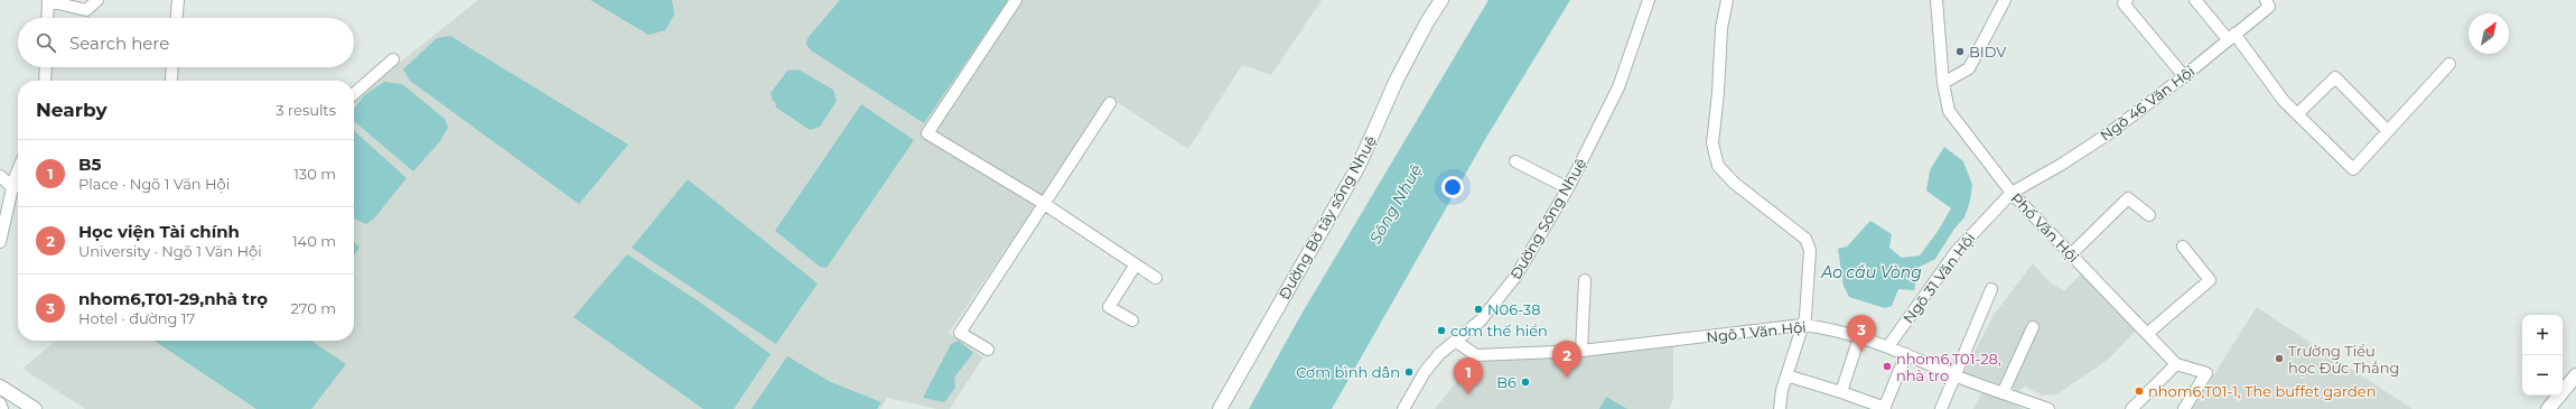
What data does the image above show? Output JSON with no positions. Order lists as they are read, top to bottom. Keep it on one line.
{"streets":{"street":["Ngõ 46 Văn Hội","Đường Bờ tây sông Nhuệ","Đường Sông Nhuệ","Phố Văn Hội","Ngõ 31 Văn Hội","Ngõ 1 Văn Hội"]},"crossings":[["Ngõ 46 Văn Hội","Phố Văn Hội"],["Ngõ 46 Văn Hội","Ngõ 31 Văn Hội"],["Đường Sông Nhuệ","Ngõ 1 Văn Hội"],["Phố Văn Hội","Ngõ 31 Văn Hội"],["Ngõ 31 Văn Hội","Ngõ 1 Văn Hội"]],"water":["Sông Nhuệ","Ao cầu Vòng"],"places":["BIDV","N06-38","cơm thế hiển","Trường Tiểu học Đức Thắng","nhom6,T01-28, nhà trọ","Cơm bình dân","B6","nhom6,T01-1, The buffet garden"],"north":"top right","page":{"search":"Search here","heading":["Nearby","3 results"],"list":[{"mark":"1","name":"B5","note":"Place · Ngõ 1 Văn Hội","value":"130 m"},{"mark":"2","name":"Học viện Tài chính","note":"University · Ngõ 1 Văn Hội","value":"140 m"},{"mark":"3","name":"nhom6,T01-29,nhà trọ","note":"Hotel · đường 17","value":"270 m"}],"map_buttons":["+","−"],"pins":["3","2","1"]}}
